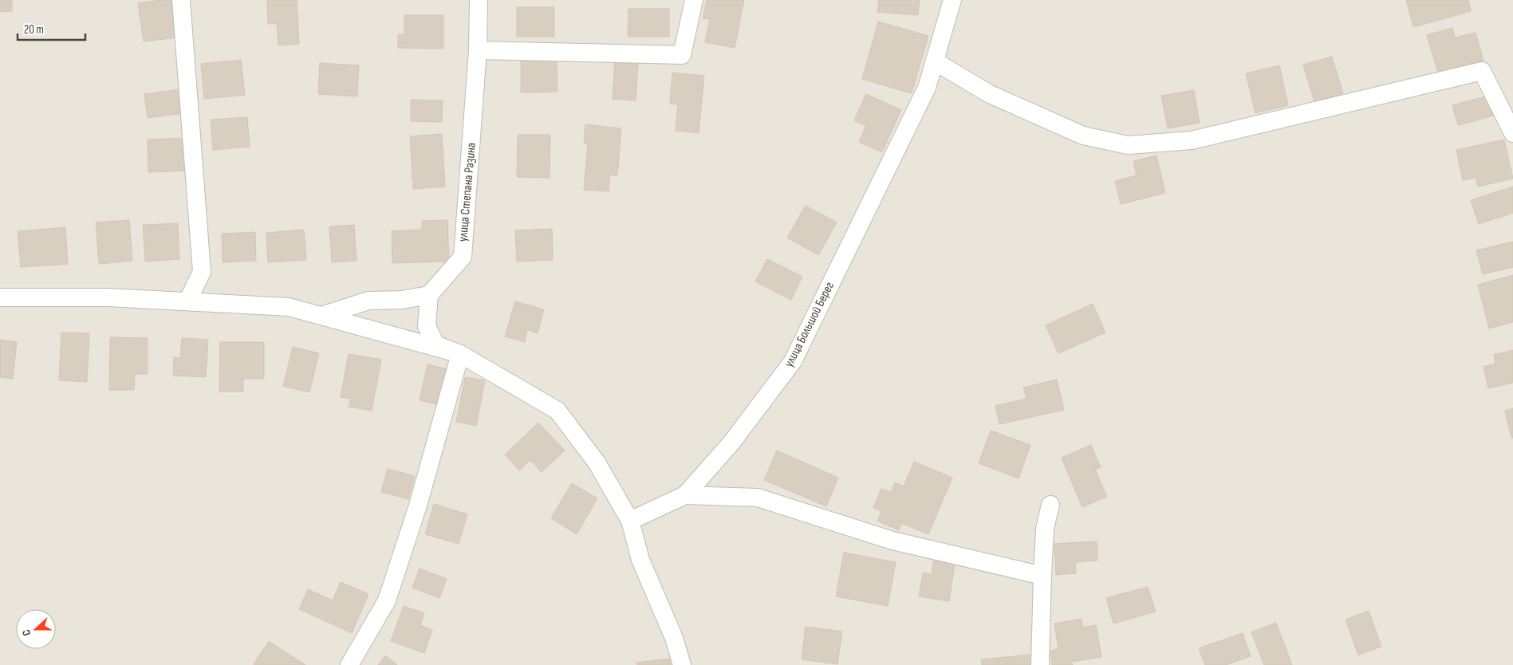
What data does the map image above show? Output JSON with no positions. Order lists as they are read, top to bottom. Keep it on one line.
{"streets":{"street":["улица Степана Разина","улица Большой Берег"]},"scale_bar":"20 m","north":"left"}
